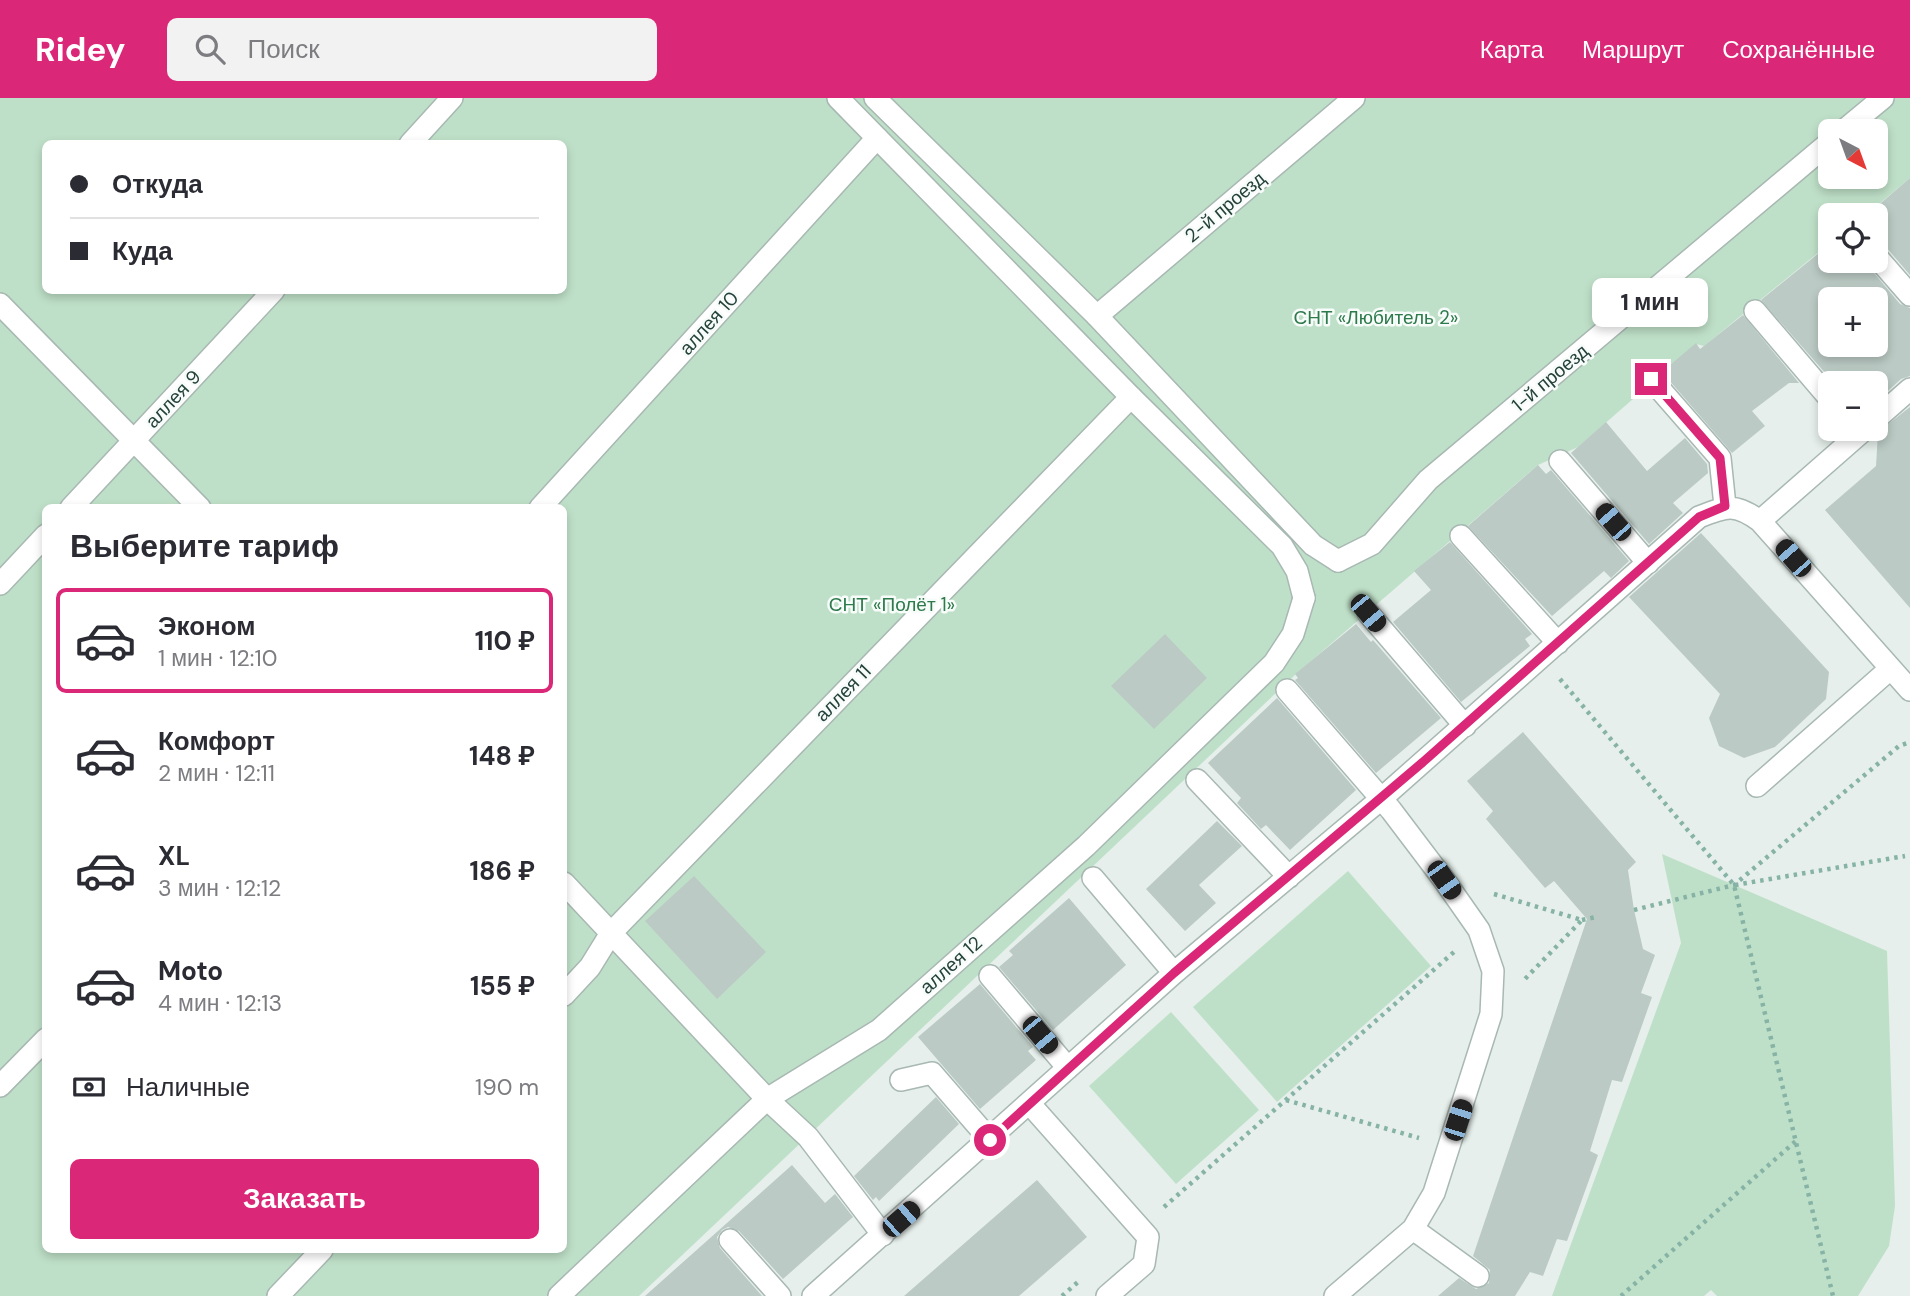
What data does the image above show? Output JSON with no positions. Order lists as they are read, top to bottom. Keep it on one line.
{"streets":{"street":["2-й проезд","аллея 10","1-й проезд","аллея 9","аллея 11","аллея 12"]},"crossings":[["2-й проезд","1-й проезд"],["аллея 11","аллея 12"]],"parks":["СНТ «Любитель 2»","СНТ «Полёт 1»"],"north":"bottom right","page":{"header":"Ridey","search":"Поиск","nav":["Карта","Маршрут","Сохранённые"],"map_buttons":["+","−"],"banner":["Откуда","Куда"],"bubble":"1 мин","heading":"Выберите тариф","list":[{"name":"Эконом","note":"1 мин · 12:10","value":"110 ₽"},{"name":"Комфорт","note":"2 мин · 12:11","value":"148 ₽"},{"name":"XL","note":"3 мин · 12:12","value":"186 ₽"},{"name":"Moto","note":"4 мин · 12:13","value":"155 ₽"}],"pay":["Наличные","190 m"],"buttons":"Заказать"}}
